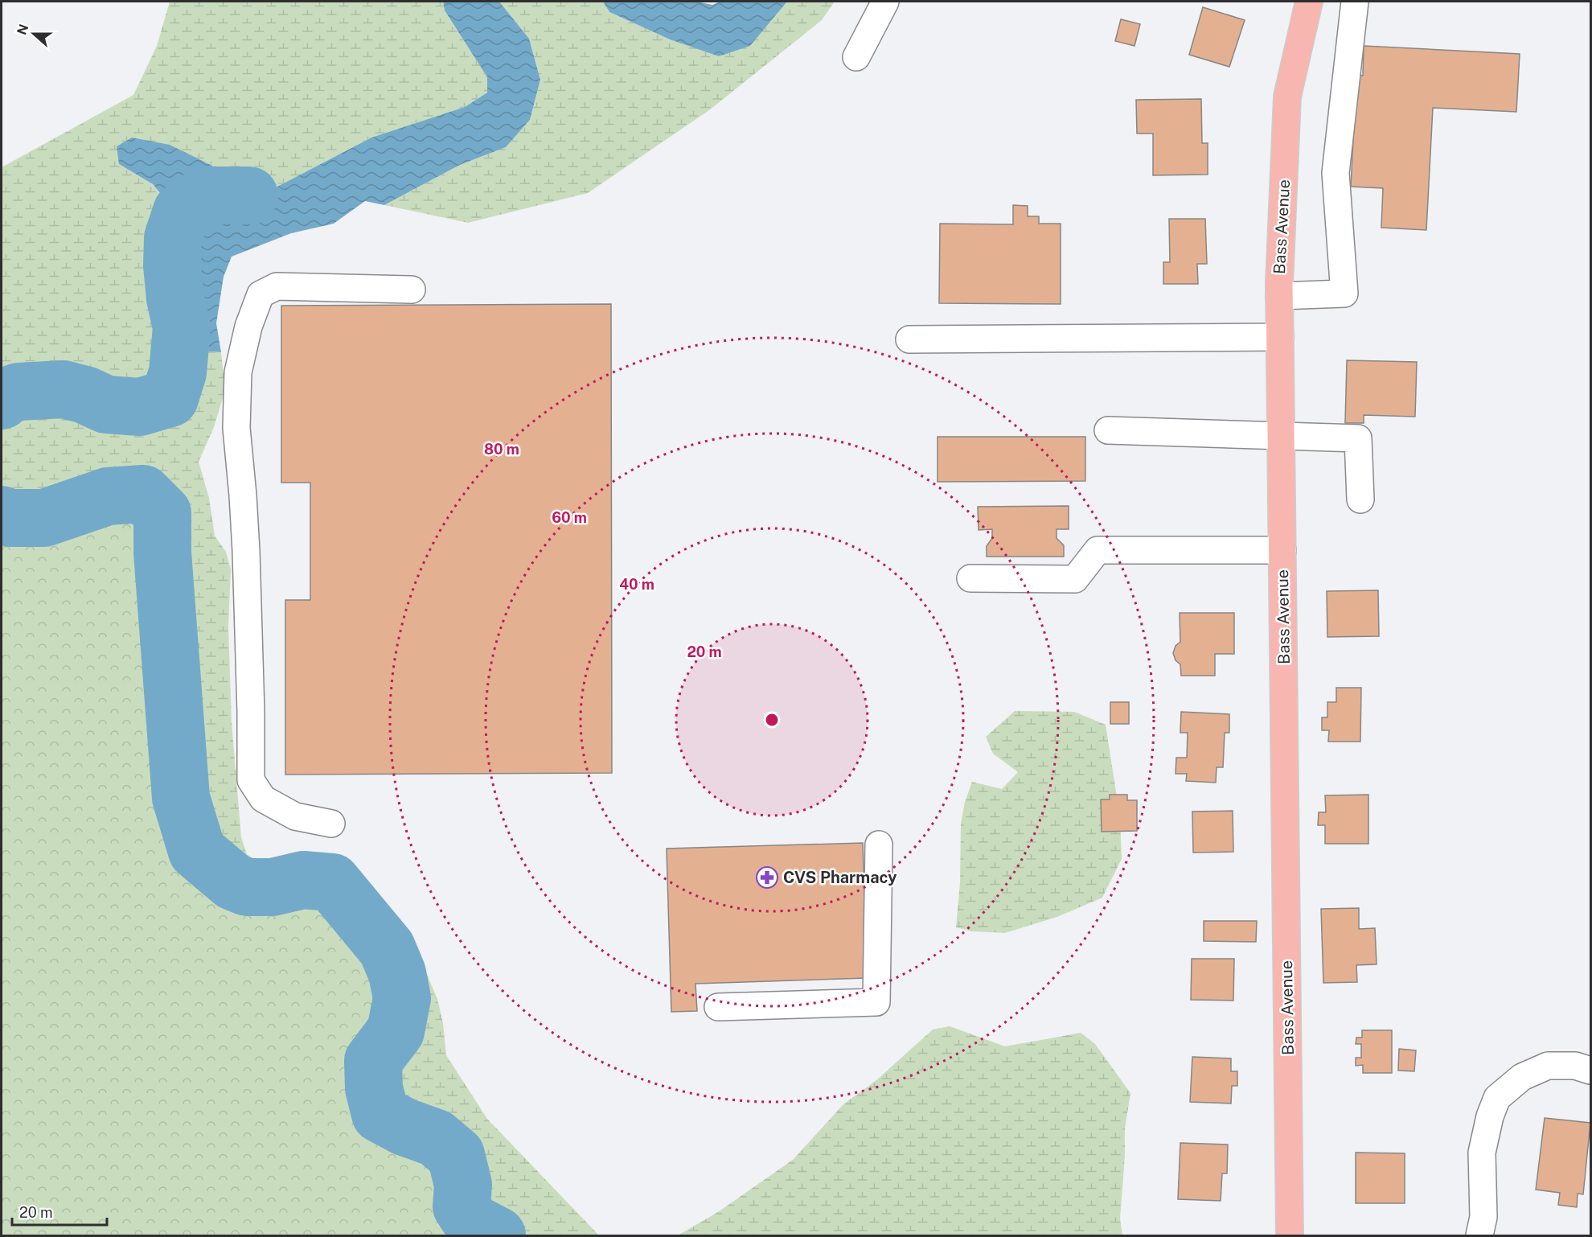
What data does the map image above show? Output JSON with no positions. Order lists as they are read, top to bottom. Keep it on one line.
{"streets":{"main road":["Bass Avenue"]},"places":{"pharmacy":["CVS Pharmacy"]},"scale_bar":"20 m","north":"left","rings":["80 m","60 m","40 m","20 m"]}
